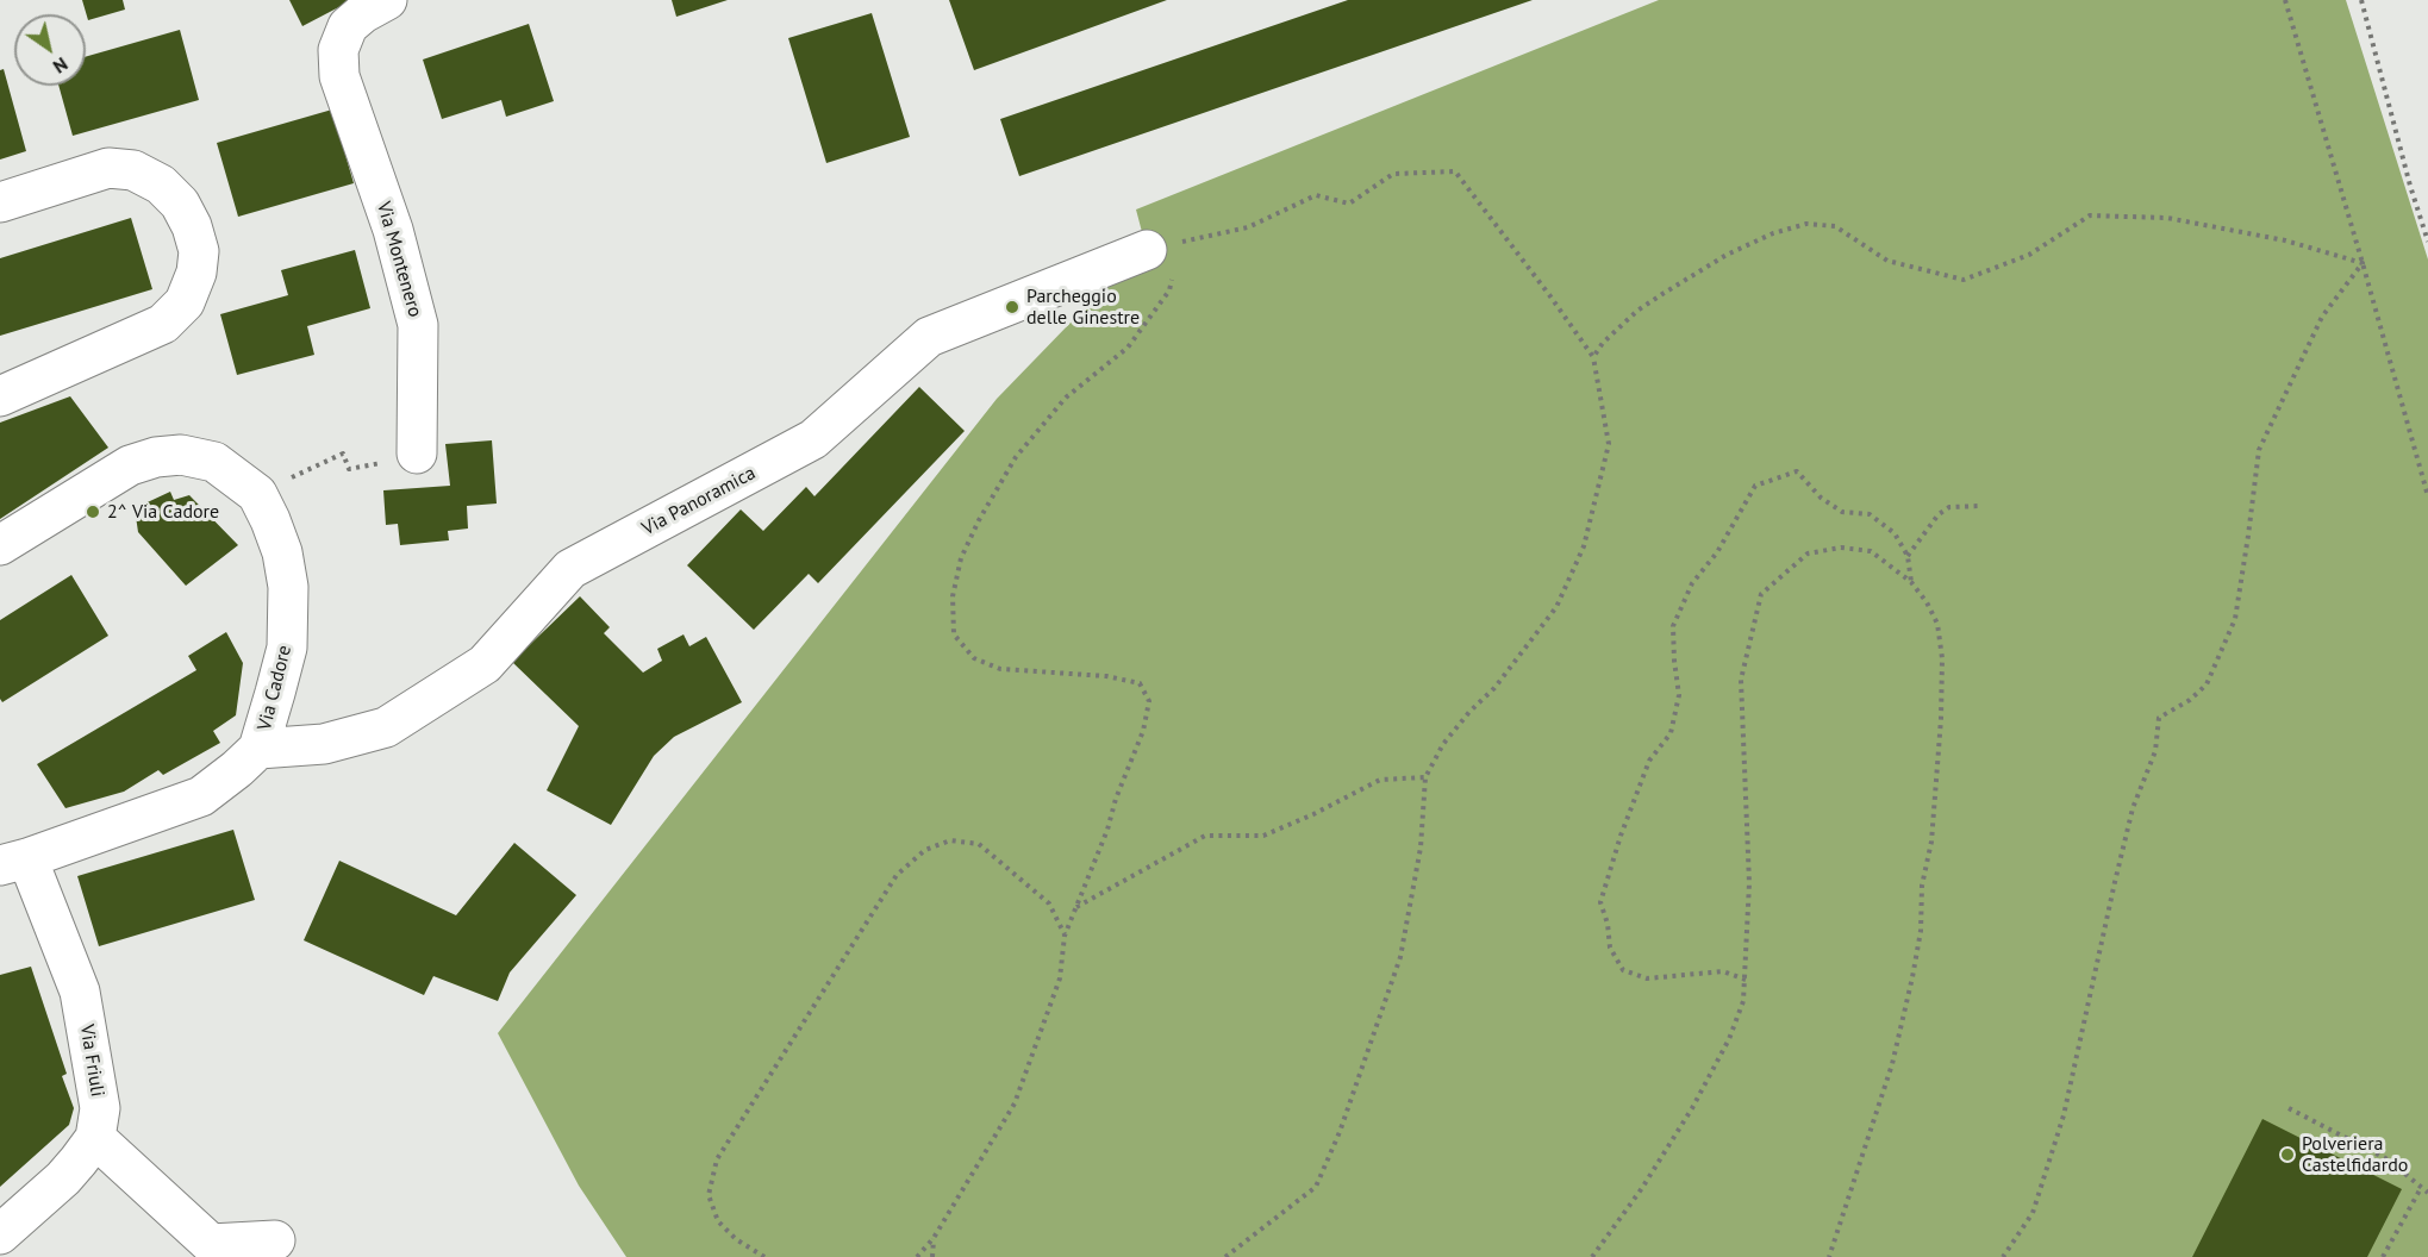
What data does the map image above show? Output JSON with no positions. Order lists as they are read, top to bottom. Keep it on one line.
{"streets":{"street":["Via Montenero","Via Panoramica","Via Cadore","Via Friuli"]},"crossings":[["Via Panoramica","Via Cadore"],["Via Cadore","Via Friuli"]],"places":["Parcheggio delle Ginestre","2^ Via Cadore","Polveriera Castelfidardo"],"north":"bottom right"}
